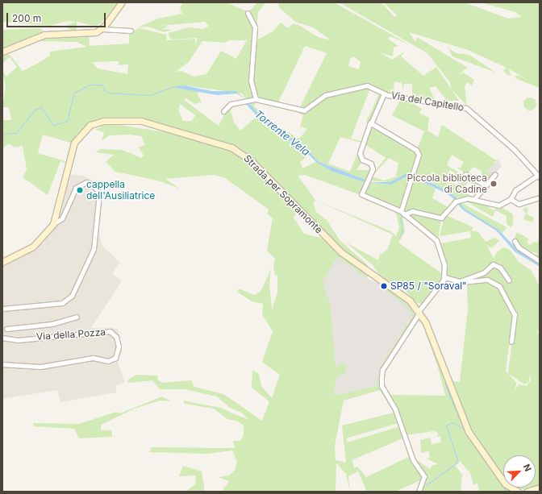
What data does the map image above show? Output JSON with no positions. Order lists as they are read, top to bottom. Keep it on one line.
{"streets":{"main road":["Strada per Sopramonte"],"street":["Via del Capitello","Via della Pozza"]},"water":["Torrente Vela"],"places":["Piccola biblioteca di Cadine","cappella dell'Ausiliatrice","SP85 / \"Soraval\""],"scale_bar":"200 m","north":"top right"}
